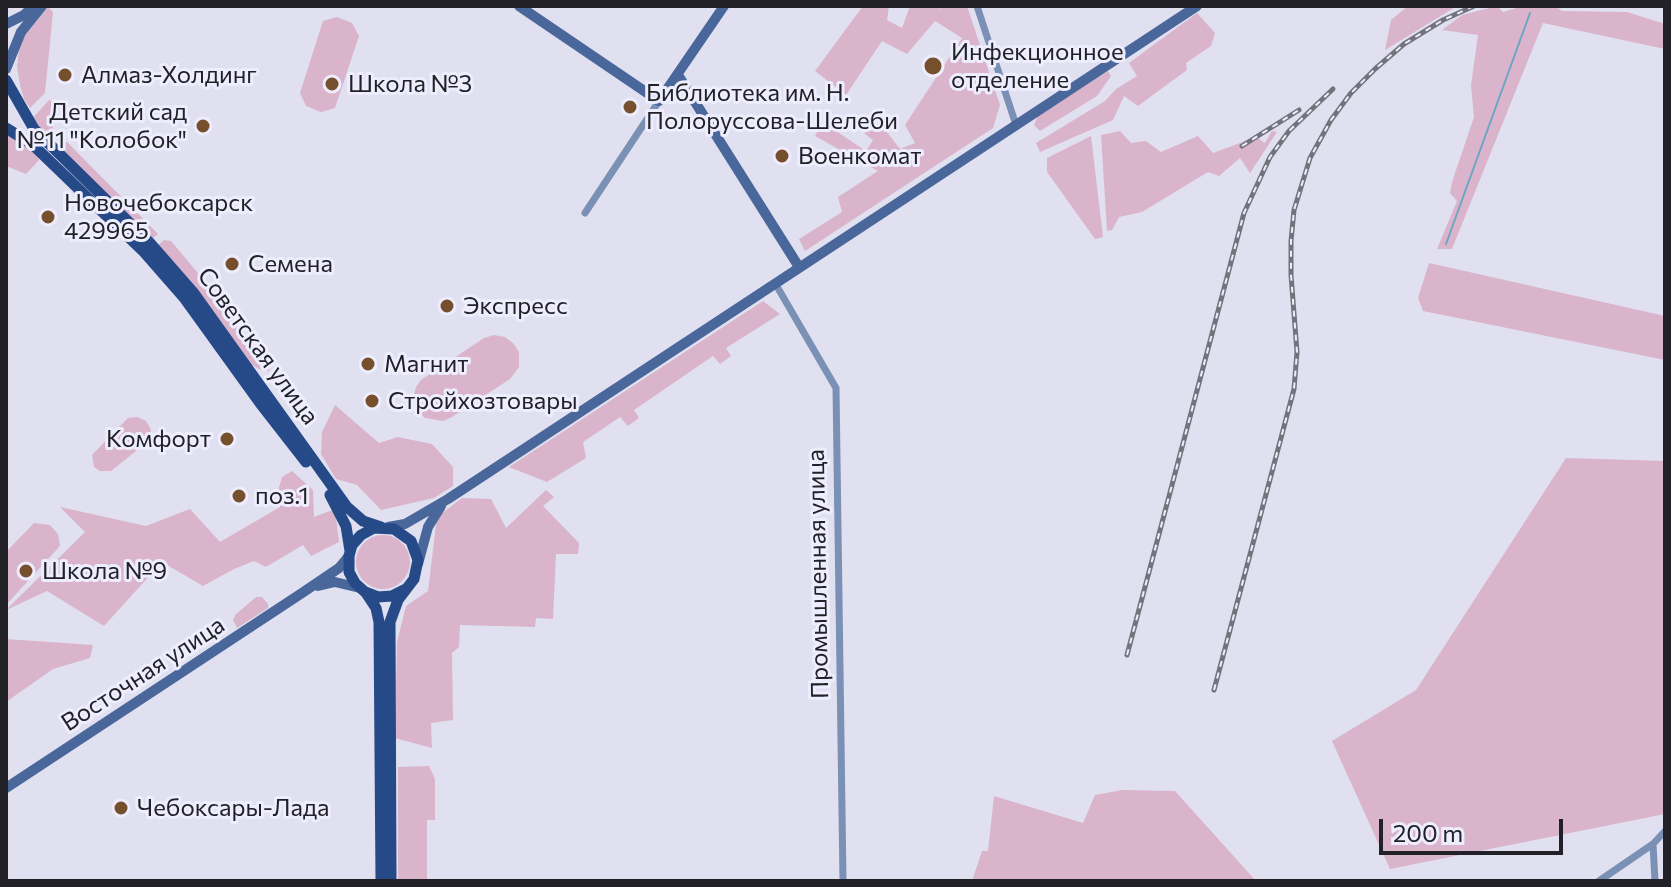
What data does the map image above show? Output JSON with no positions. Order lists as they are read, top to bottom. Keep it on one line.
{"streets":{"main road":["Советская улица"],"street":["Промышленная улица","Восточная улица"]},"crossings":[["Советская улица","Восточная улица"]],"places":["Инфекционное отделение","Алмаз-Холдинг","Школа №3","Библиотека им. Н. Полоруссова-Шелеби","Детский сад №11 \"Колобок\"","Военкомат","Новочебоксарск 429965","Семена","Экспресс","Магнит","Стройхозтовары","Комфорт","поз.1","Школа №9","Чебоксары-Лада"],"scale_bar":"200 m"}
